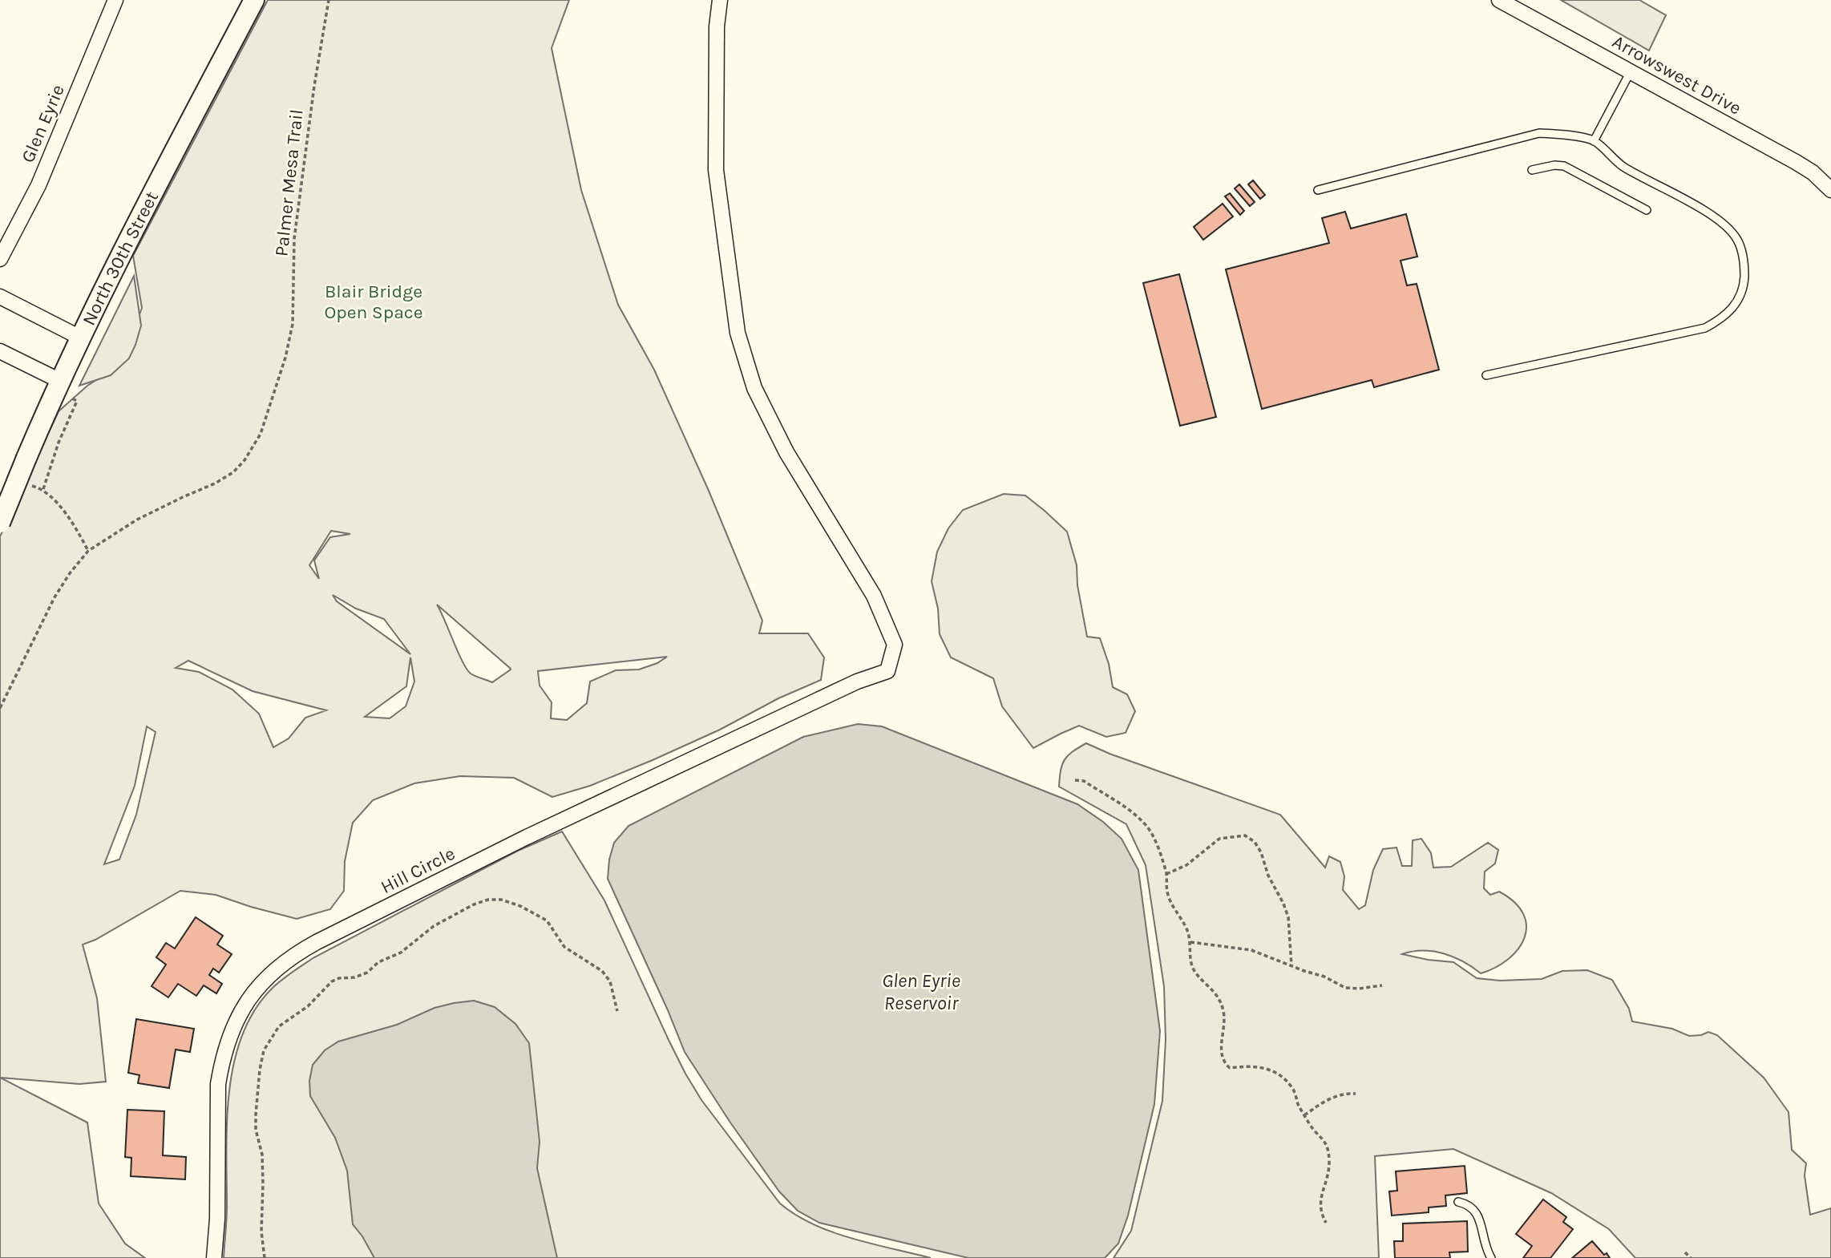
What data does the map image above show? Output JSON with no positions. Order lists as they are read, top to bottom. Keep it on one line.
{"streets":{"main road":["North 30th Street"],"street":["Arrowswest Drive","Glen Eyrie","Hill Circle"],"path":["Palmer Mesa Trail"]},"water":["Glen Eyrie Reservoir"],"parks":["Blair Bridge Open Space"]}
